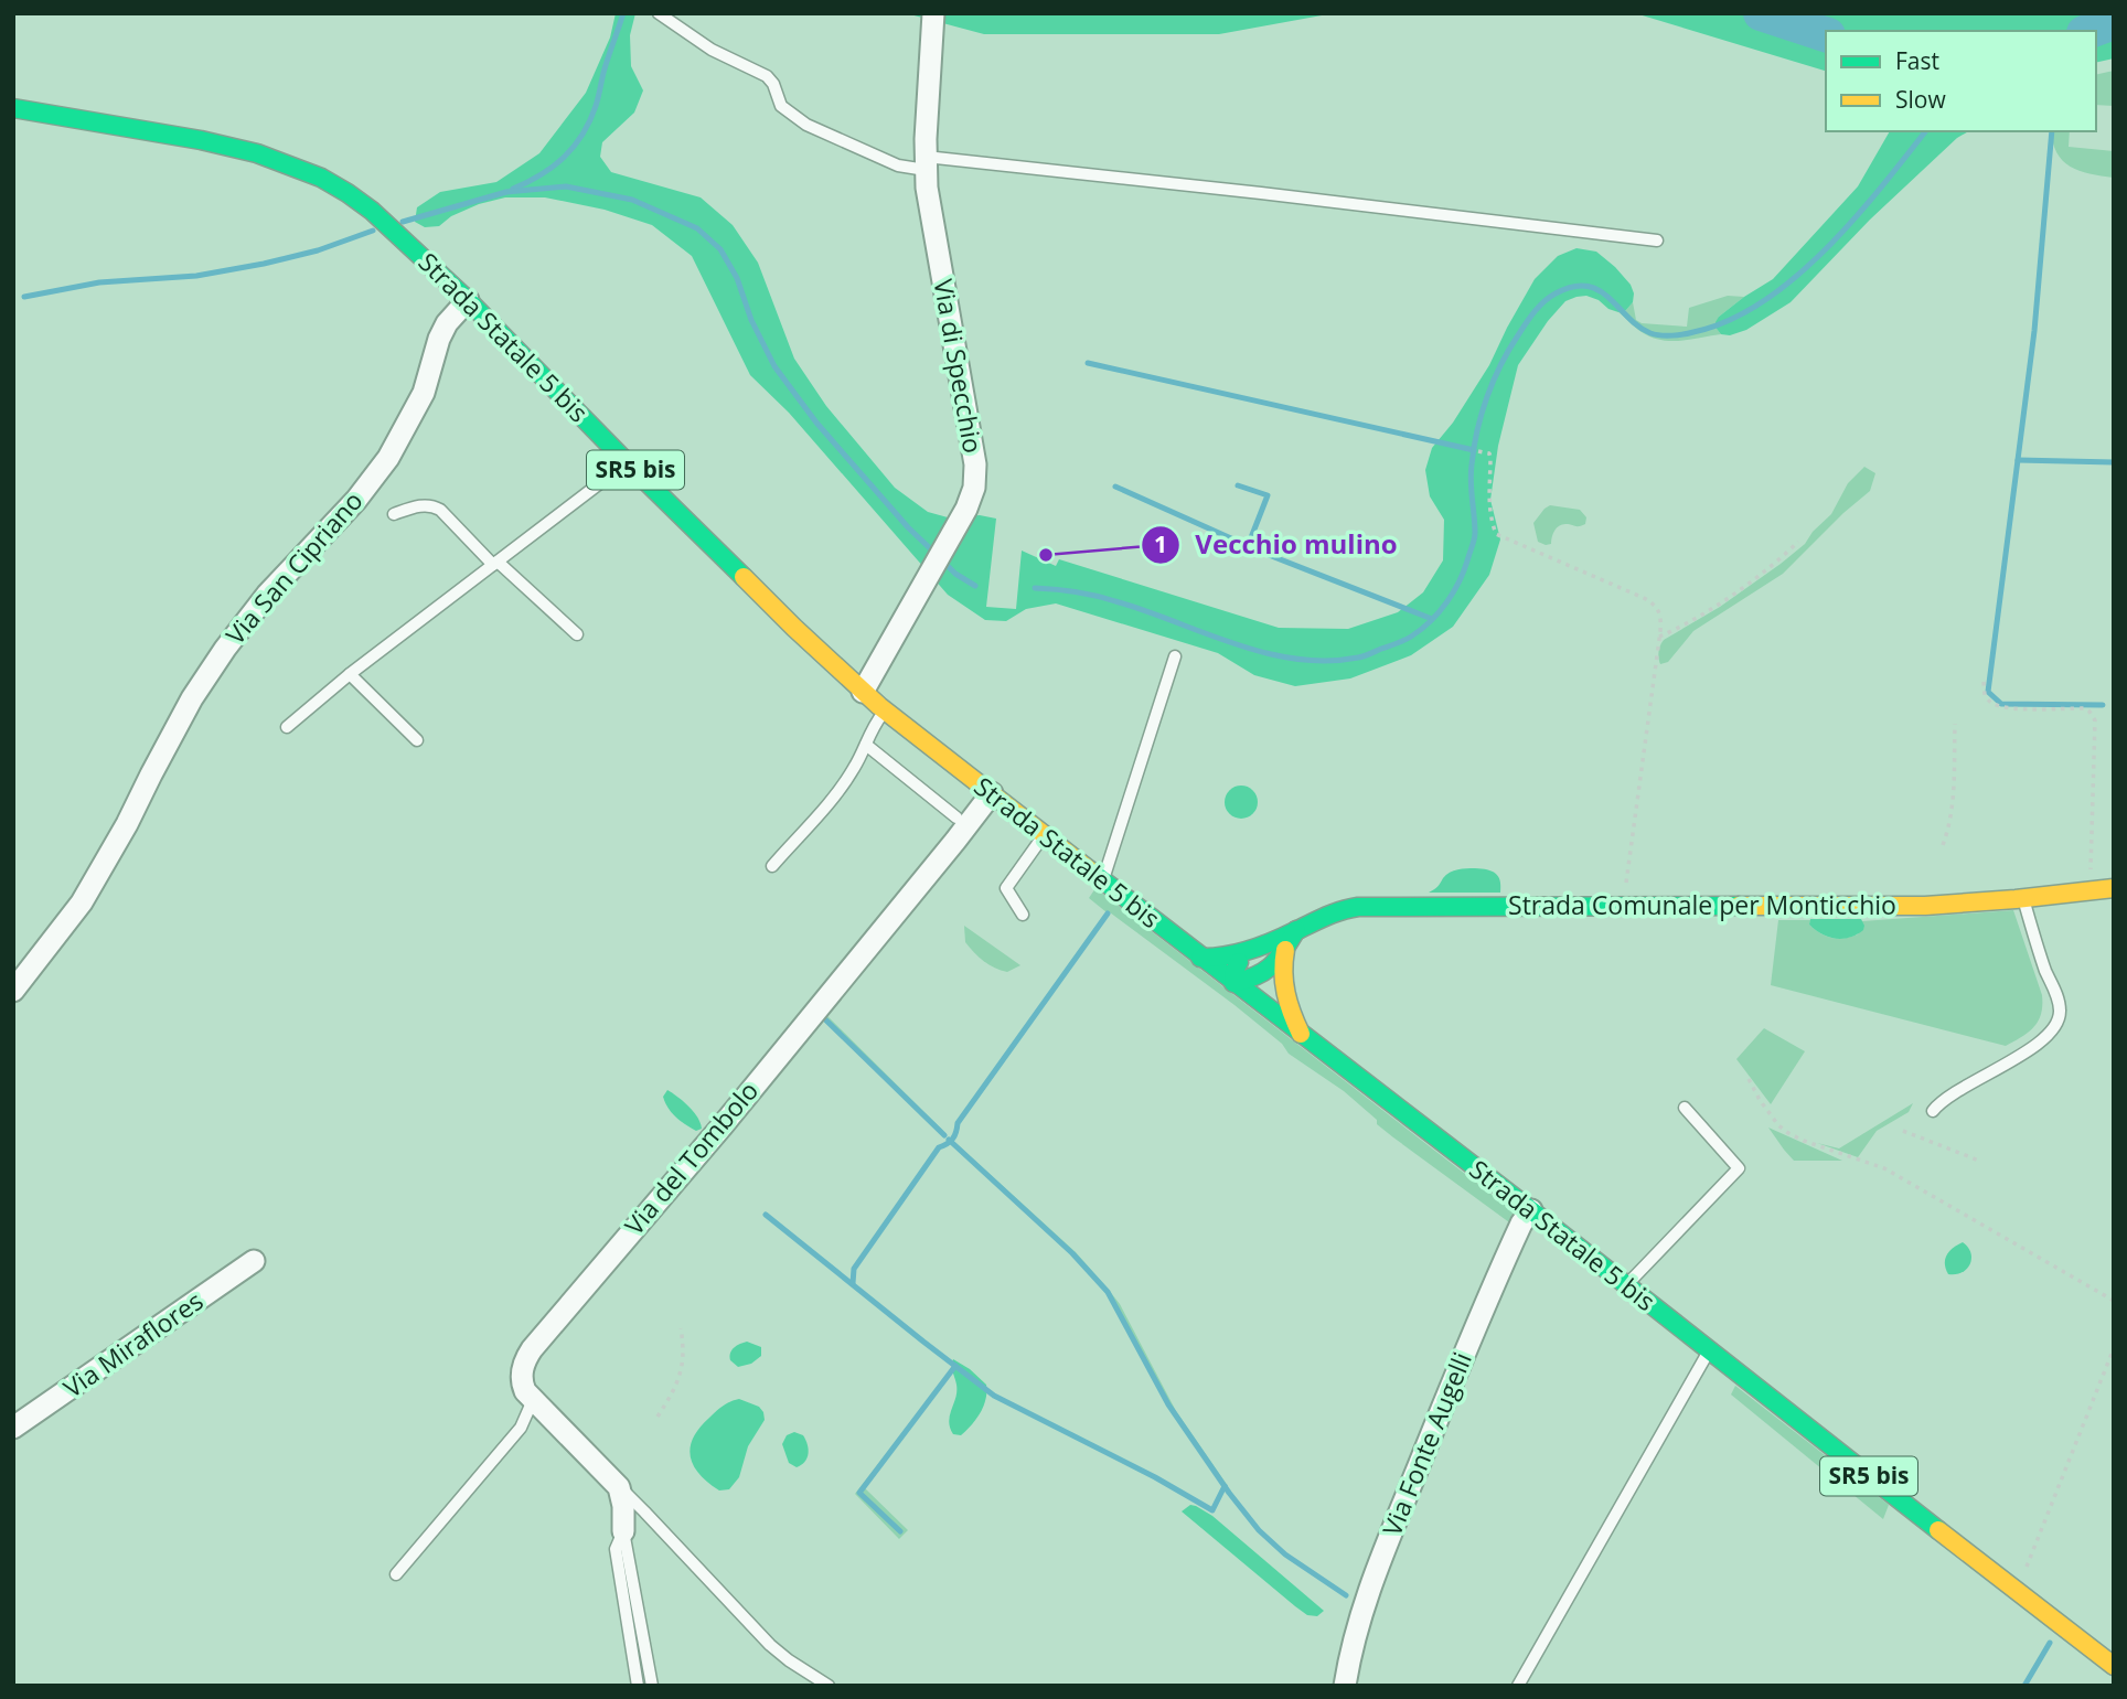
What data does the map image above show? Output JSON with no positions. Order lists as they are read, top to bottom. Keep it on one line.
{"streets":{"main road":["Strada Statale 5 bis","SR5 bis","Strada Comunale per Monticchio"],"street":["Via di Specchio","Via San Cipriano","Via del Tombolo","Via Miraflores","Via Fonte Augelli"]},"crossings":[["Strada Statale 5 bis","Via di Specchio"],["Strada Statale 5 bis","Via San Cipriano"],["Strada Statale 5 bis","Strada Comunale per Monticchio"],["Strada Statale 5 bis","Via del Tombolo"],["Strada Statale 5 bis","Via Fonte Augelli"]],"places":["Vecchio mulino"],"legend":["Fast","Slow"]}
